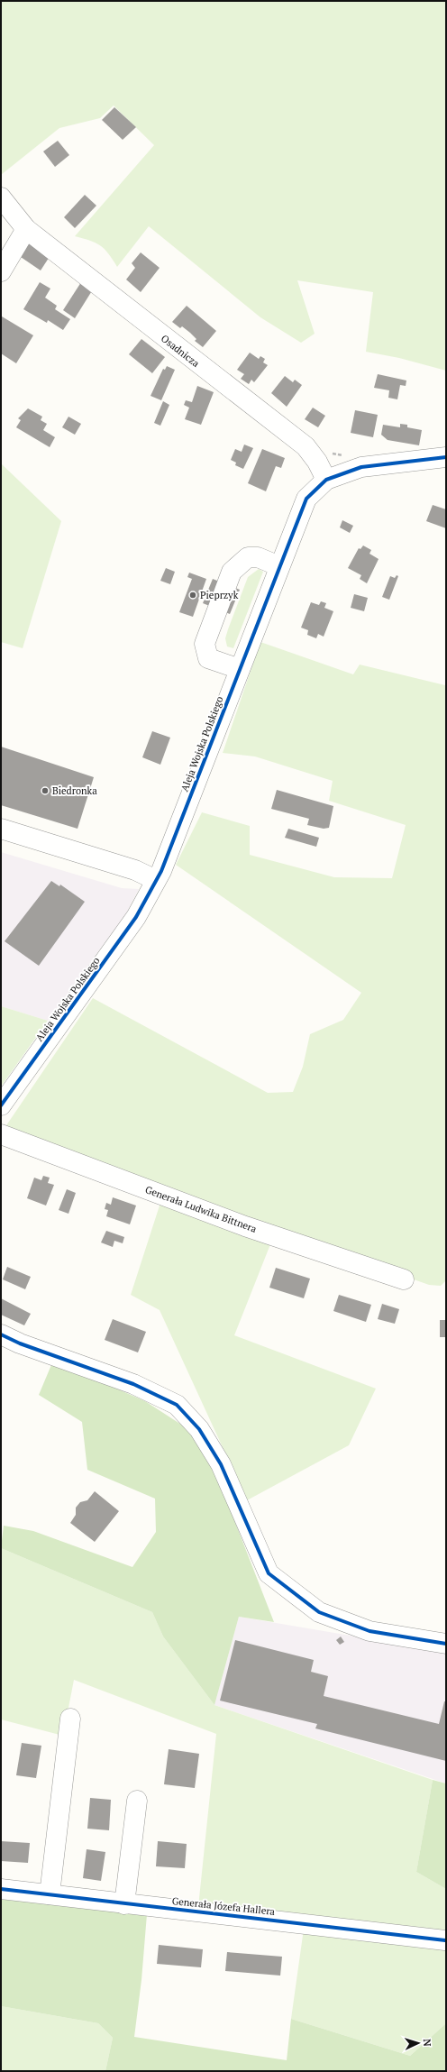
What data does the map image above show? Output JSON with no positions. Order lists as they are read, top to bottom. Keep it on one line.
{"streets":{"street":["Osadnicza","Aleja Wojska Polskiego","Generała Ludwika Bittnera","Generała Józefa Hallera"]},"crossings":[["Osadnicza","Aleja Wojska Polskiego"]],"places":["Pieprzyk","Biedronka"],"north":"right"}
